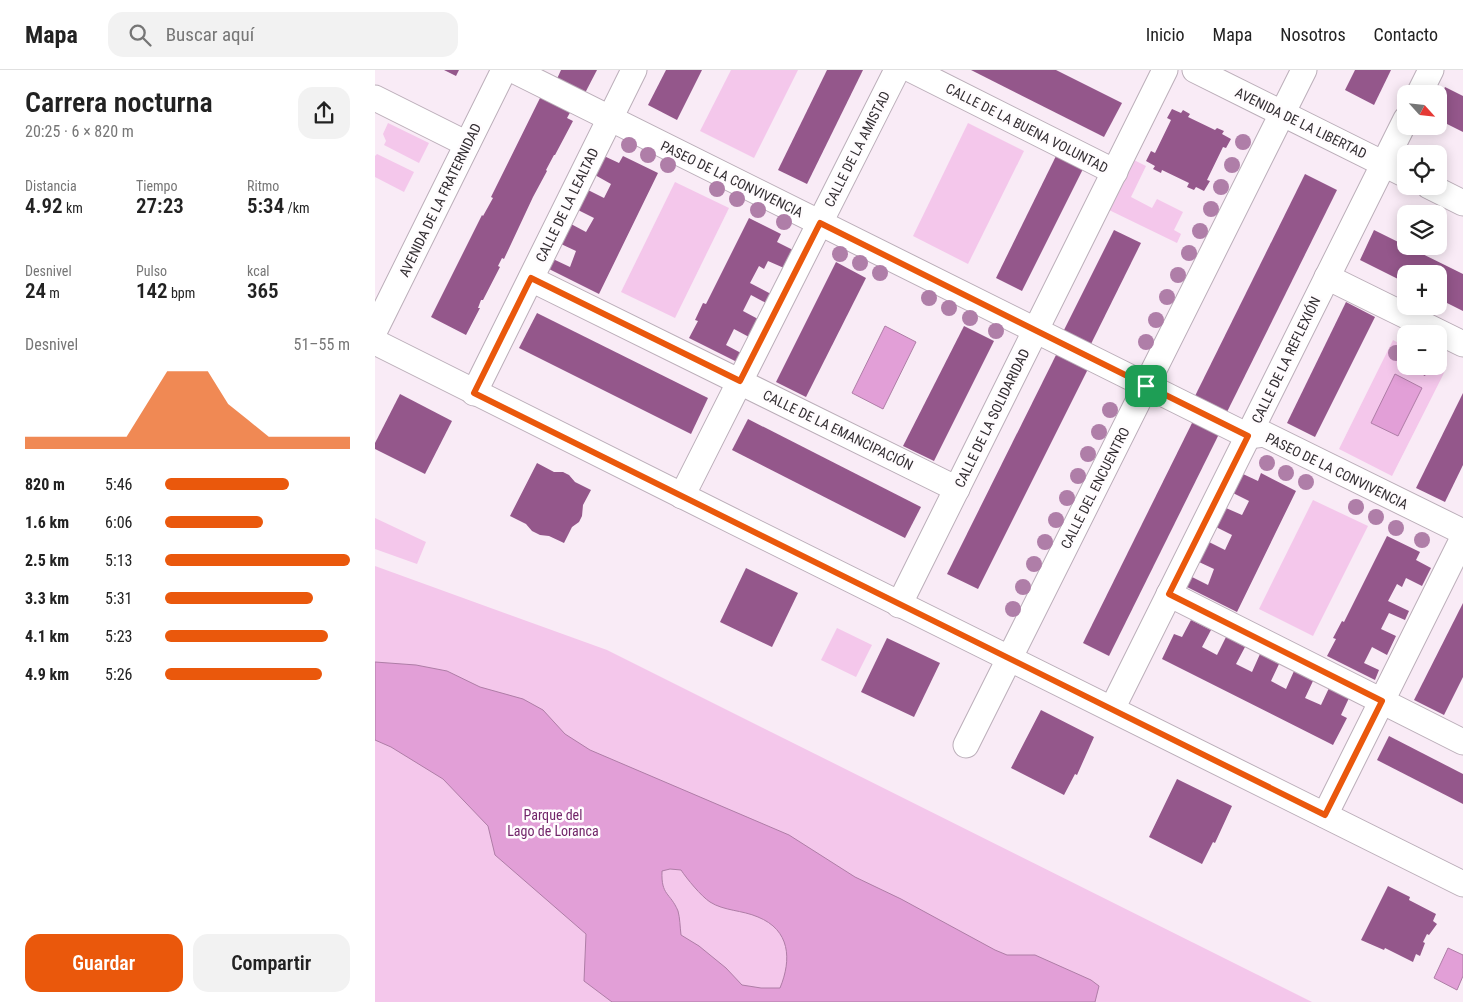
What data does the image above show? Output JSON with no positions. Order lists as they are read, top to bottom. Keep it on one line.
{"streets":{"street":["AVENIDA DE LA LIBERTAD","CALLE DE LA BUENA VOLUNTAD","CALLE DE LA AMISTAD","PASEO DE LA CONVIVENCIA","AVENIDA DE LA FRATERNIDAD","CALLE DE LA LEALTAD","CALLE DE LA REFLEXIÓN","CALLE DE LA SOLIDARIDAD","CALLE DE LA EMANCIPACIÓN","CALLE DEL ENCUENTRO"]},"crossings":[["AVENIDA DE LA LIBERTAD","CALLE DE LA REFLEXIÓN"],["AVENIDA DE LA LIBERTAD","CALLE DEL ENCUENTRO"],["CALLE DE LA BUENA VOLUNTAD","CALLE DE LA SOLIDARIDAD"],["CALLE DE LA AMISTAD","PASEO DE LA CONVIVENCIA"],["CALLE DE LA AMISTAD","CALLE DE LA EMANCIPACIÓN"],["PASEO DE LA CONVIVENCIA","CALLE DE LA LEALTAD"],["PASEO DE LA CONVIVENCIA","CALLE DE LA REFLEXIÓN"],["PASEO DE LA CONVIVENCIA","CALLE DE LA SOLIDARIDAD"],["PASEO DE LA CONVIVENCIA","CALLE DEL ENCUENTRO"],["CALLE DE LA LEALTAD","CALLE DE LA EMANCIPACIÓN"],["CALLE DE LA SOLIDARIDAD","CALLE DE LA EMANCIPACIÓN"]],"parks":["Parque del Lago de Loranca"],"north":"bottom right","page":{"header":"Mapa","search":"Buscar aquí","nav":["Inicio","Mapa","Nosotros","Contacto"],"heading":["Carrera nocturna","20:25 · 6 × 820 m"],"map_buttons":["+","−"],"stats":[["Distancia","4.92 km"],["Tiempo","27:23"],["Ritmo","5:34 /km"],["Desnivel","24 m"],["Pulso","142 bpm"],["kcal","365"]],"chart":["Desnivel","51–55 m"],"list":[{"name":"820 m","note":"5:46"},{"name":"1.6 km","note":"6:06"},{"name":"2.5 km","note":"5:13"},{"name":"3.3 km","note":"5:31"},{"name":"4.1 km","note":"5:23"},{"name":"4.9 km","note":"5:26"}],"buttons":["Guardar","Compartir"]}}
